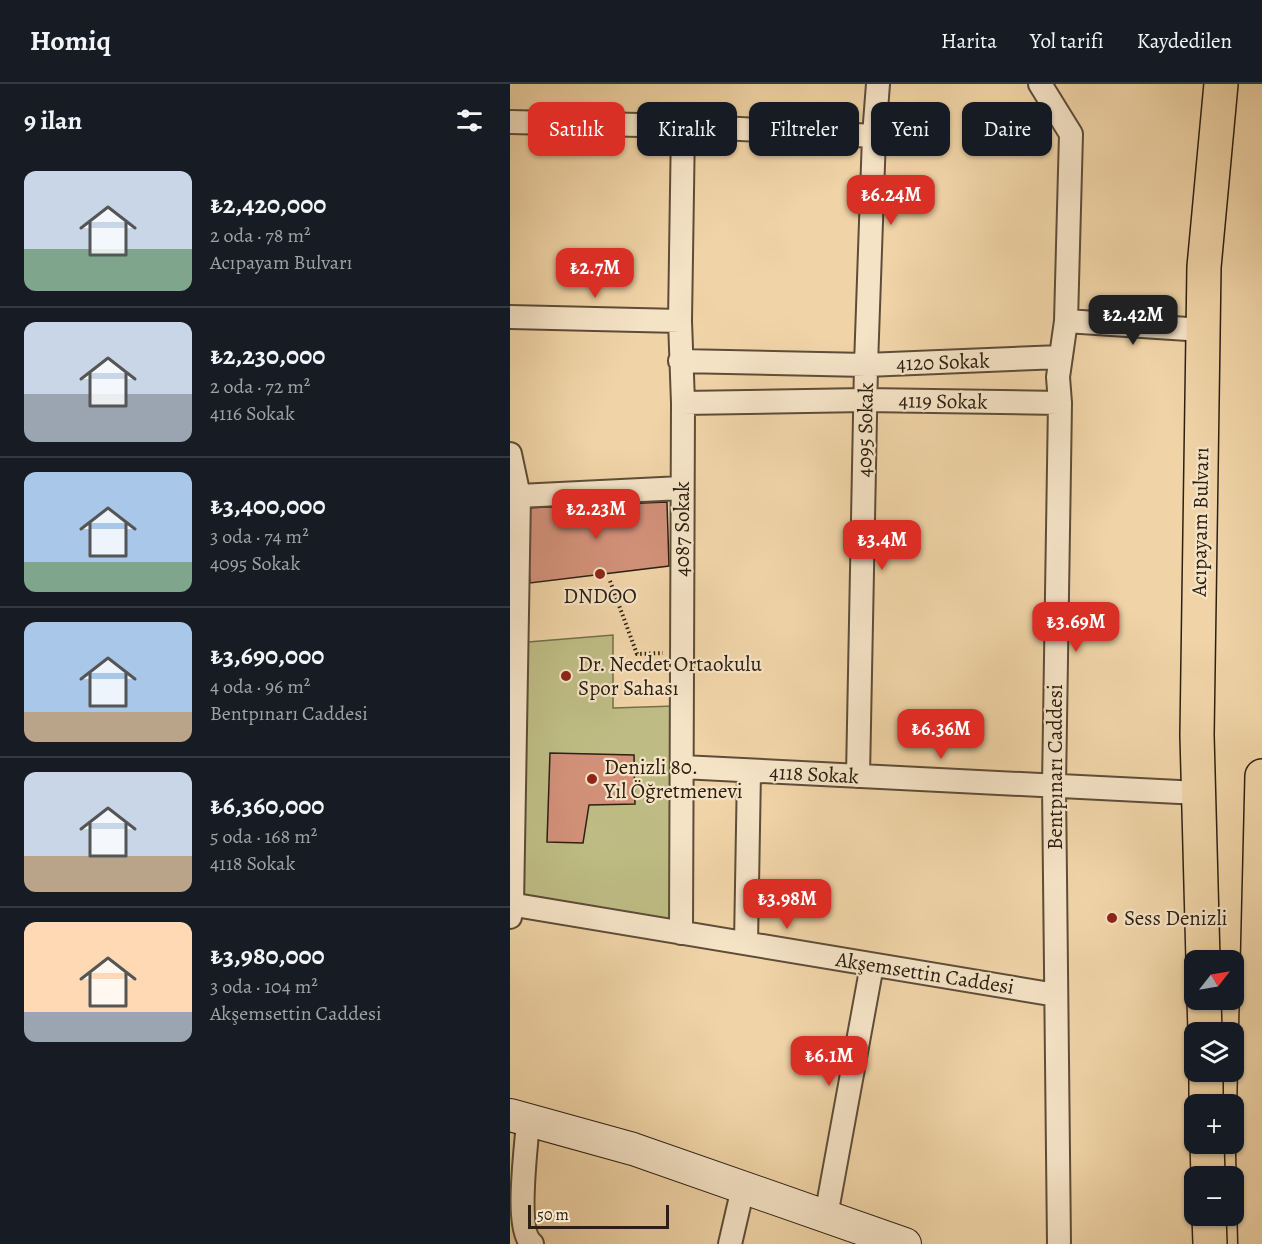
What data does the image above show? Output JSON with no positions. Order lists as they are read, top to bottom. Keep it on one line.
{"streets":{"main road":["Acıpayam Bulvarı"],"street":["4120 Sokak","4119 Sokak","4095 Sokak","4087 Sokak","Bentpınarı Caddesi","4118 Sokak","Akşemsettin Caddesi"]},"crossings":[["4120 Sokak","4095 Sokak"],["4120 Sokak","4087 Sokak"],["4120 Sokak","Bentpınarı Caddesi"],["4119 Sokak","4095 Sokak"],["4119 Sokak","4087 Sokak"],["4119 Sokak","Bentpınarı Caddesi"],["4095 Sokak","4118 Sokak"],["Acıpayam Bulvarı","4118 Sokak"],["4087 Sokak","4118 Sokak"],["4087 Sokak","Akşemsettin Caddesi"],["Bentpınarı Caddesi","4118 Sokak"],["Bentpınarı Caddesi","Akşemsettin Caddesi"]],"places":["DNDOO","Dr. Necdet Ortaokulu Spor Sahası","Denizli 80. Yıl Öğretmenevi","Sess Denizli"],"scale_bar":"50 m","north":"top right","page":{"header":"Homiq","nav":["Harita","Yol tarifi","Kaydedilen"],"heading":"9 ilan","chip":["Satılık","Kiralık","Filtreler","Yeni","Daire"],"list":[{"name":"₺2,420,000","note":"2 oda · 78 m² · Acıpayam Bulvarı"},{"name":"₺2,230,000","note":"2 oda · 72 m² · 4116 Sokak"},{"name":"₺3,400,000","note":"3 oda · 74 m² · 4095 Sokak"},{"name":"₺3,690,000","note":"4 oda · 96 m² · Bentpınarı Caddesi"},{"name":"₺6,360,000","note":"5 oda · 168 m² · 4118 Sokak"},{"name":"₺3,980,000","note":"3 oda · 104 m² · Akşemsettin Caddesi"}],"price":["₺6.24M","₺2.7M","₺2.42M","₺2.23M","₺3.4M","₺3.69M","₺6.36M","₺3.98M","₺6.1M"],"map_buttons":["+","−"],"scale":"50 m"}}
